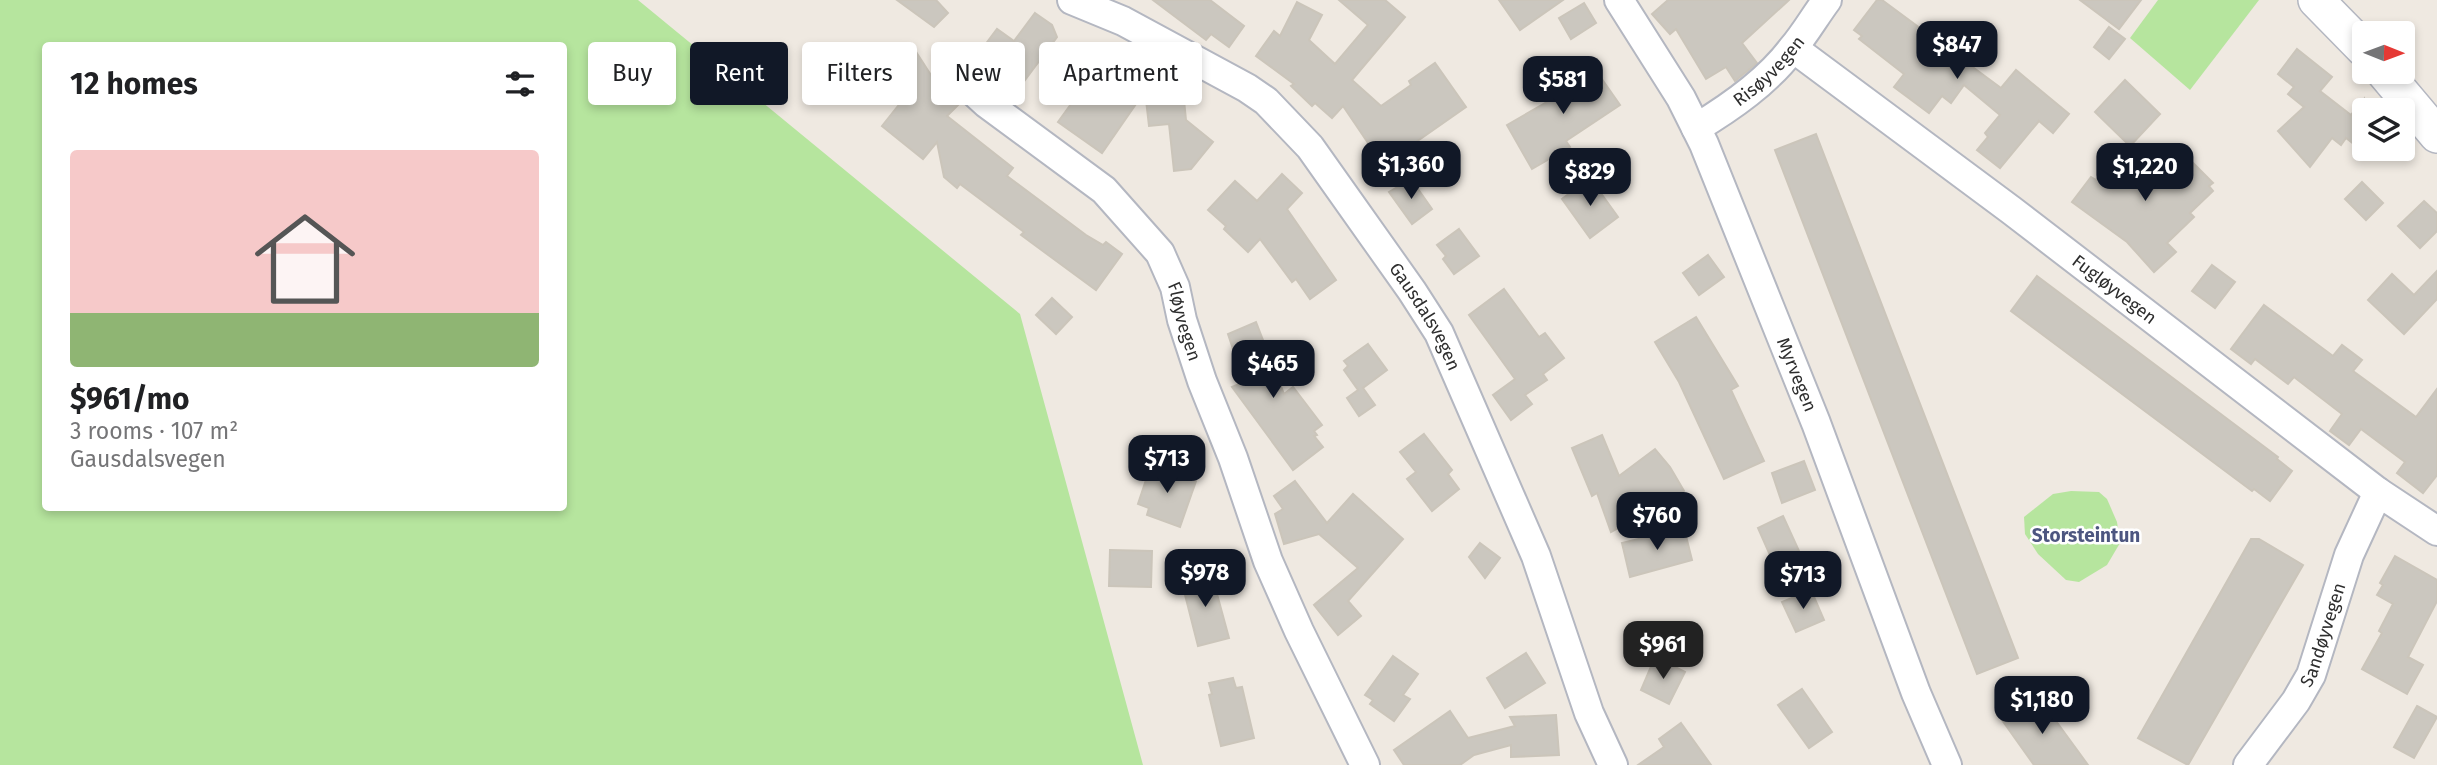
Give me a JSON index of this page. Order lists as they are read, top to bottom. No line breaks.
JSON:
{"streets":{"street":["Risøyvegen","Fugløyvegen","Gausdalsvegen","Fløyvegen","Myrvegen","Sandøyvegen"]},"crossings":[["Risøyvegen","Fugløyvegen"],["Risøyvegen","Myrvegen"],["Fugløyvegen","Sandøyvegen"]],"districts":["Storsteintun"],"north":"right","page":{"price":["$847","$581","$1,360","$1,220","$829","$465","$713","$760","$978","$713","$961","$1,180"],"chip":["Buy","Rent","Filters","New","Apartment"],"heading":"12 homes","list":[{"name":"$961/mo","note":"3 rooms · 107 m² · Gausdalsvegen"}]}}
